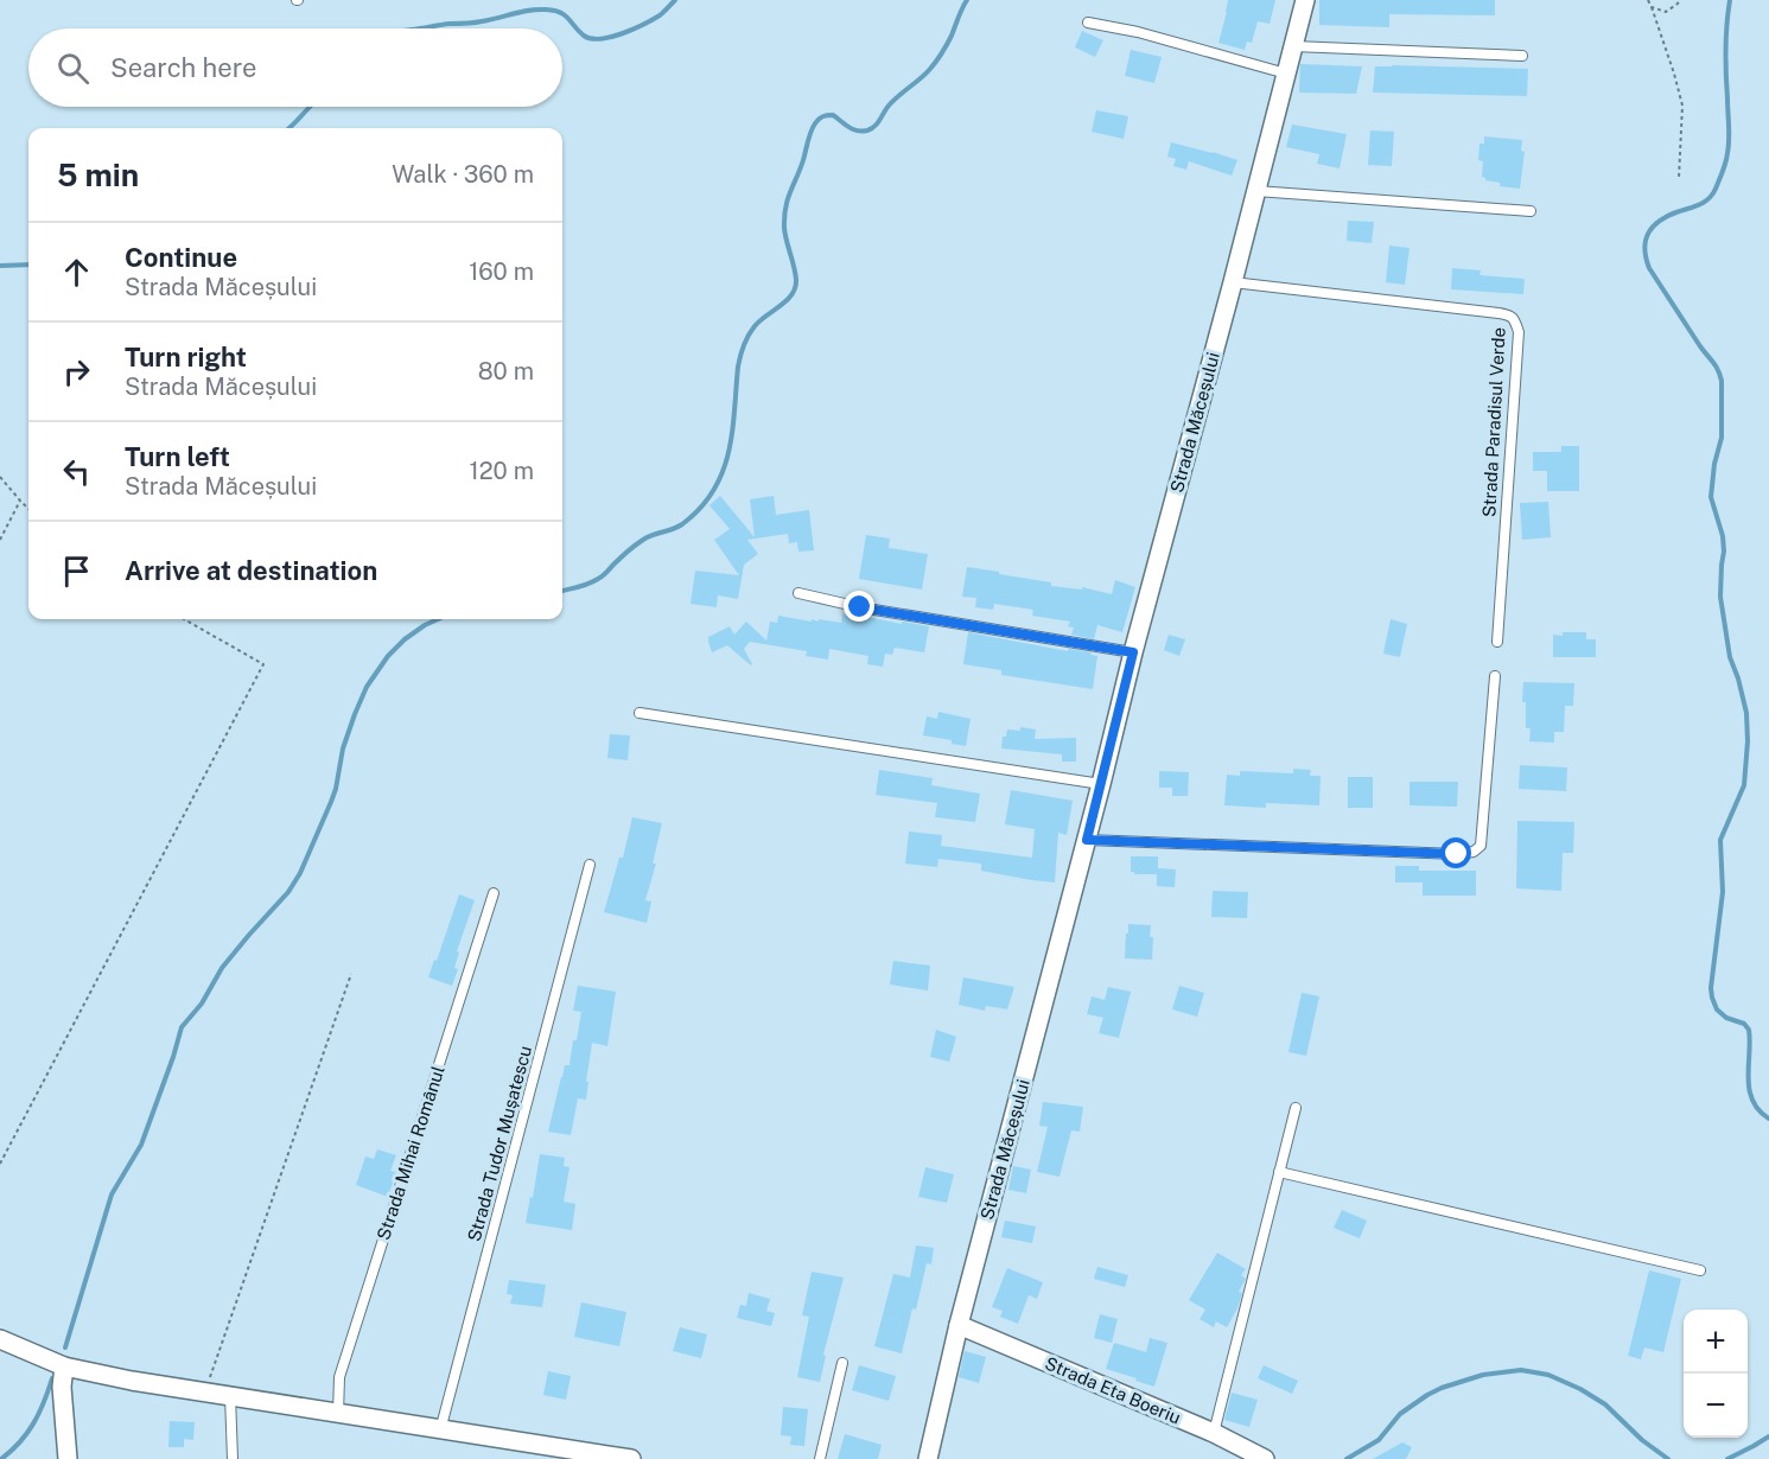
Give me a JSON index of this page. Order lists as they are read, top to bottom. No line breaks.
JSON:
{"streets":{"street":["Strada Măceșului","Strada Eta Boeriu"],"lane":["Strada Paradisul Verde","Strada Tudor Mușatescu","Strada Mihai Românul"]},"crossings":[["Strada Măceșului","Strada Paradisul Verde"],["Strada Măceșului","Strada Eta Boeriu"]],"page":{"search":"Search here","heading":["5 min","Walk · 360 m"],"list":[["Continue","Strada Măceșului","160 m"],["Turn right","Strada Măceșului","80 m"],["Turn left","Strada Măceșului","120 m"],"Arrive at destination"],"map_buttons":["+","−"]}}
